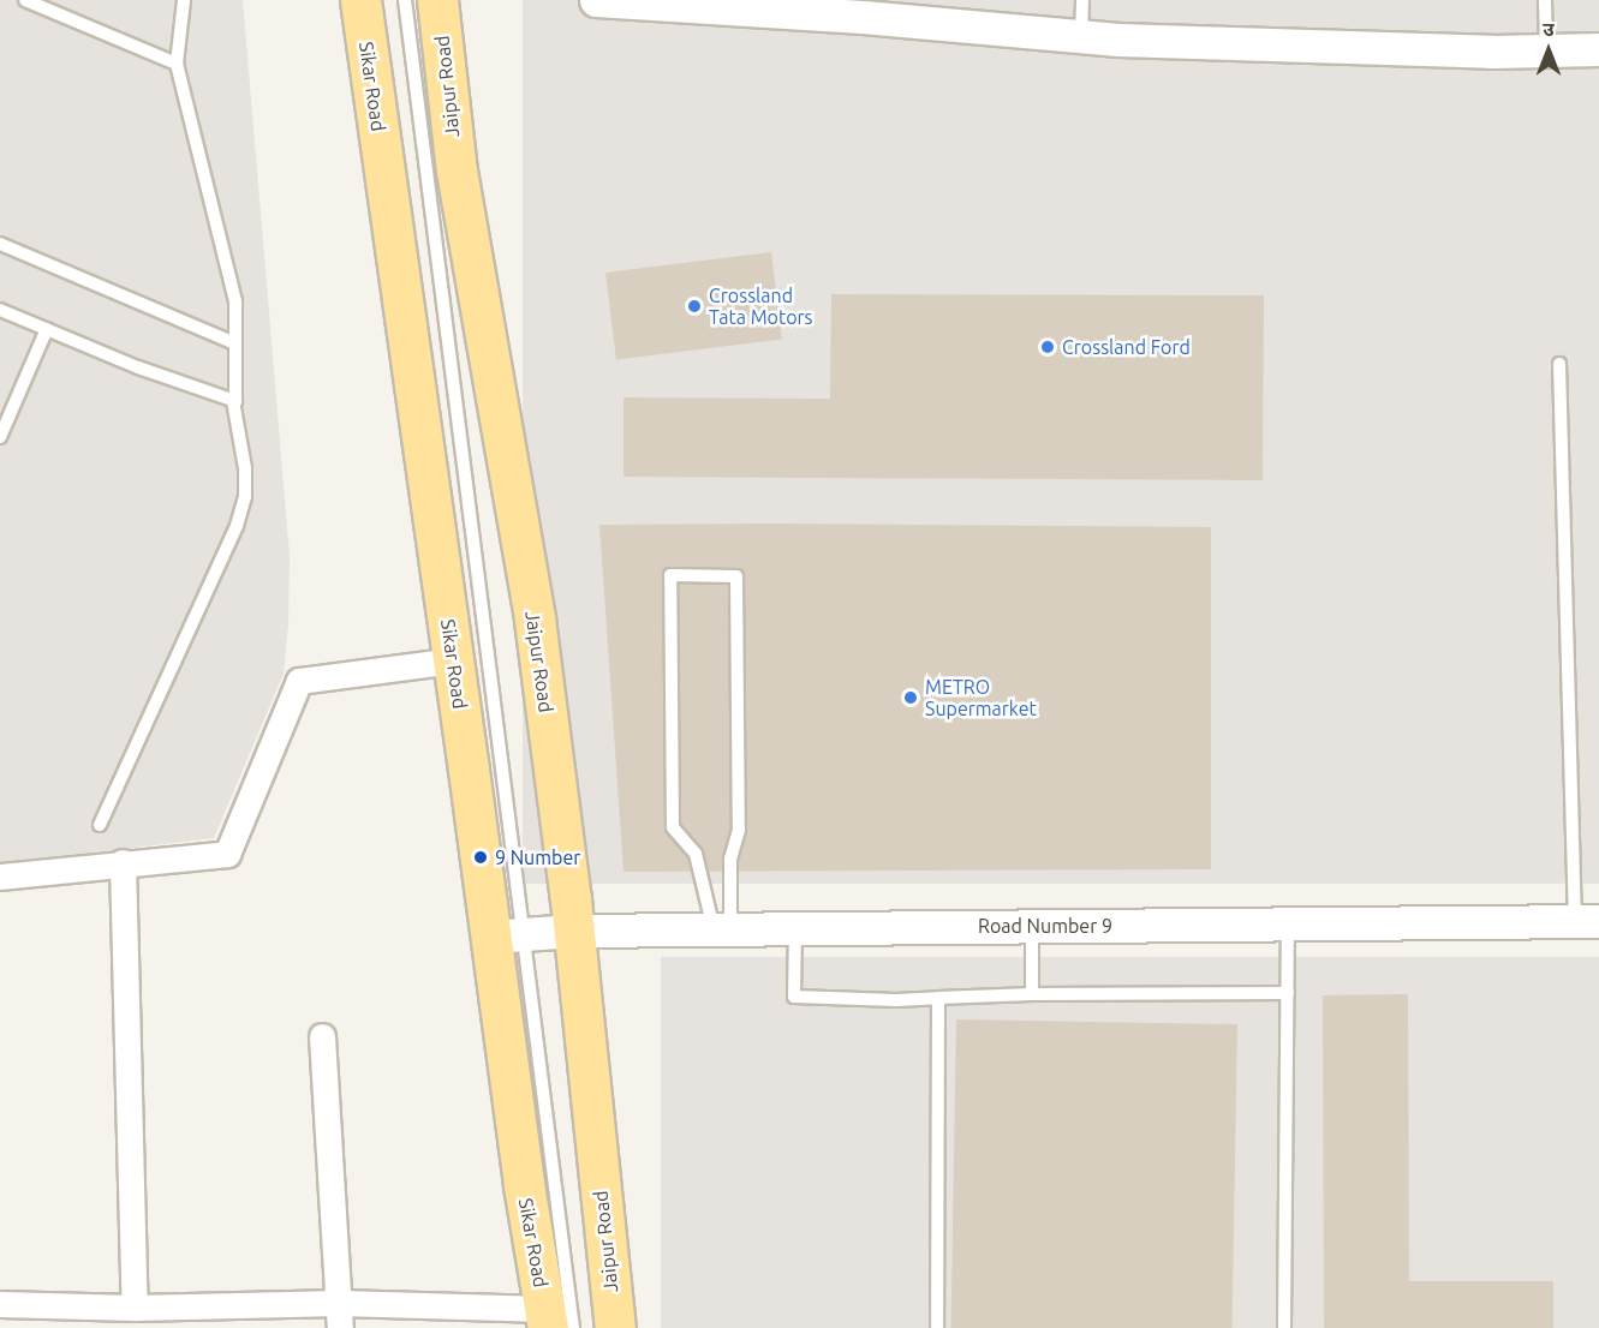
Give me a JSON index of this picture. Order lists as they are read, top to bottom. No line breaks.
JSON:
{"streets":{"main road":["Sikar Road","Jaipur Road"],"street":["Road Number 9"]},"crossings":[["Sikar Road","Road Number 9"],["Jaipur Road","Road Number 9"]],"places":["Crossland Tata Motors","Crossland Ford","METRO Supermarket","9 Number"],"north":"top"}
